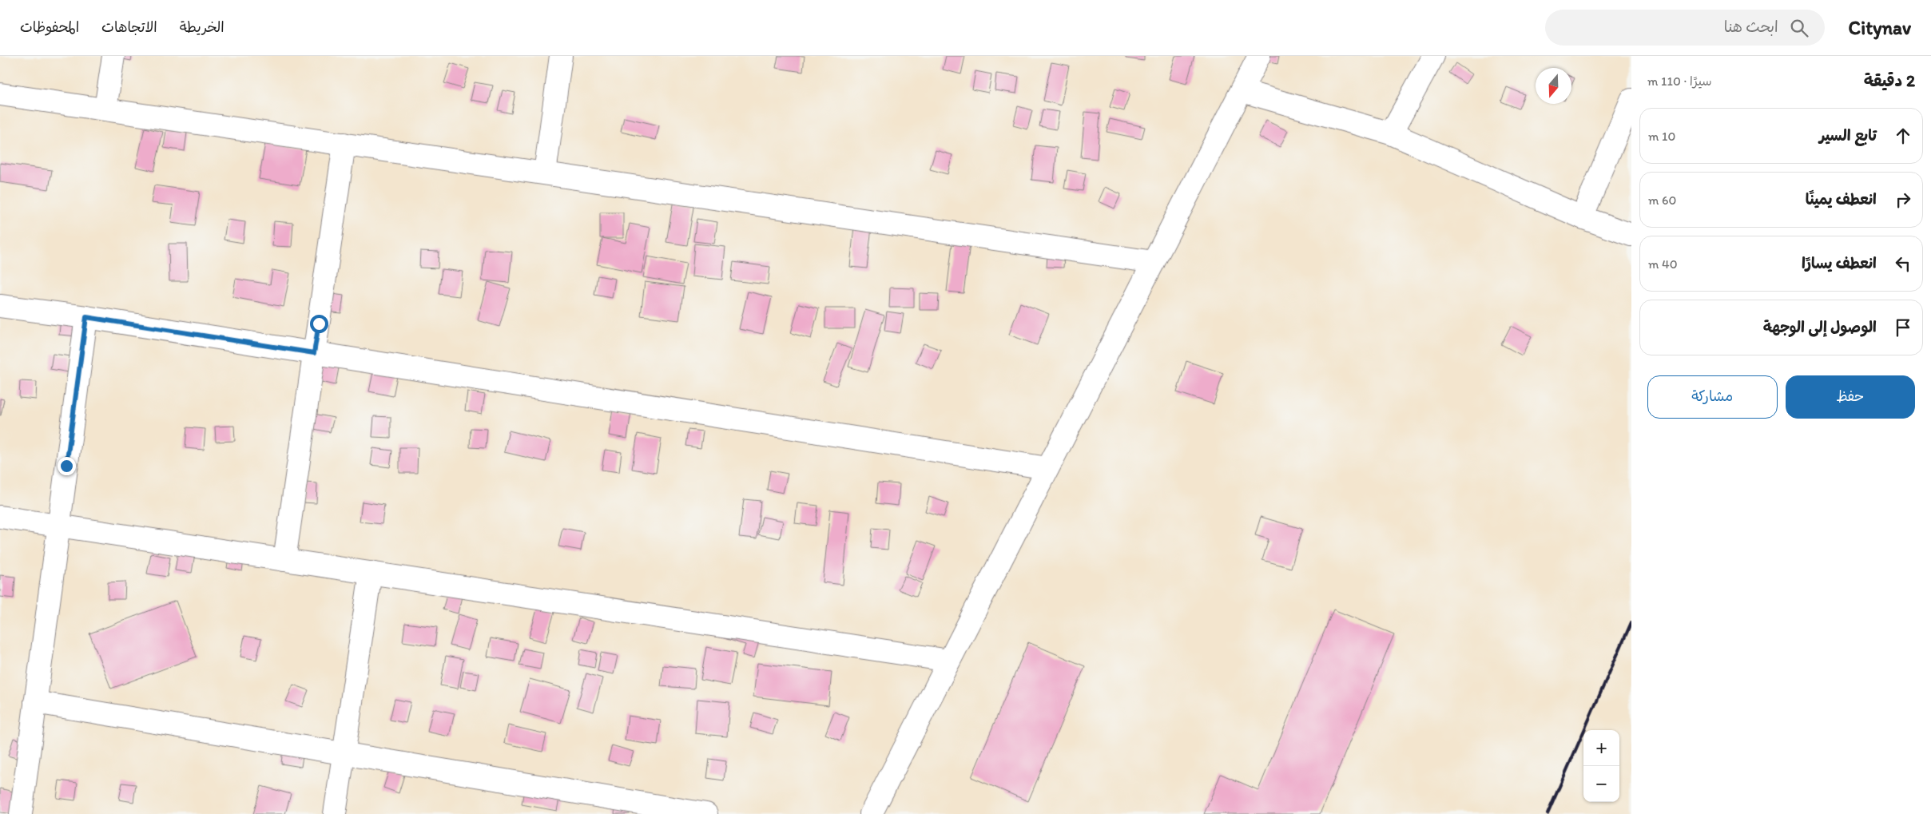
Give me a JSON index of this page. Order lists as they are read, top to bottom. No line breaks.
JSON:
{"north":"bottom","page":{"header":"Citynav","search":"ابحث هنا","nav":["الخريطة","الاتجاهات","المحفوظات"],"heading":["2 دقيقة","سيرًا · 110 m"],"list":[["تابع السير","10 m"],["انعطف يمينًا","60 m"],["انعطف يسارًا","40 m"],"الوصول إلى الوجهة"],"buttons":["حفظ","مشاركة"],"map_buttons":["+","−"]}}
